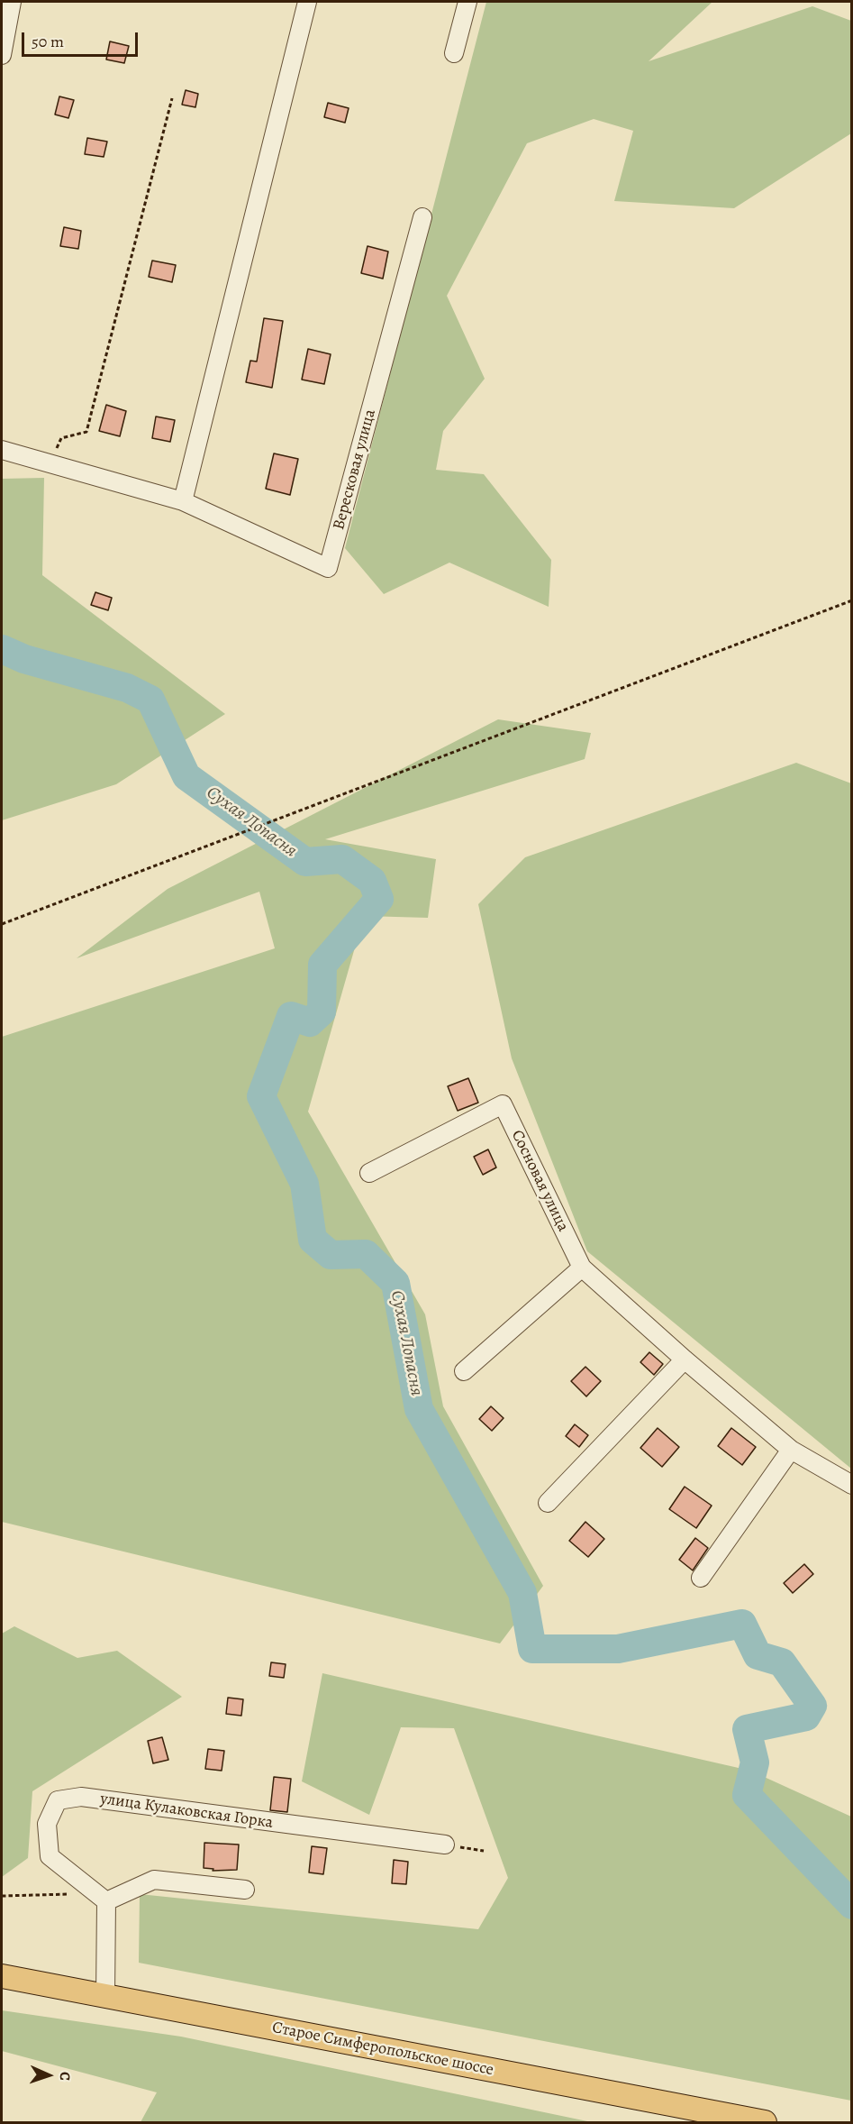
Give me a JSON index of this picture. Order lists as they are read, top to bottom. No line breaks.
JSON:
{"streets":{"main road":["Старое Симферопольское шоссе"],"street":["Вересковая улица","Сосновая улица","улица Кулаковская Горка"]},"water":["Сухая Лопасня"],"scale_bar":"50 m","north":"right"}
